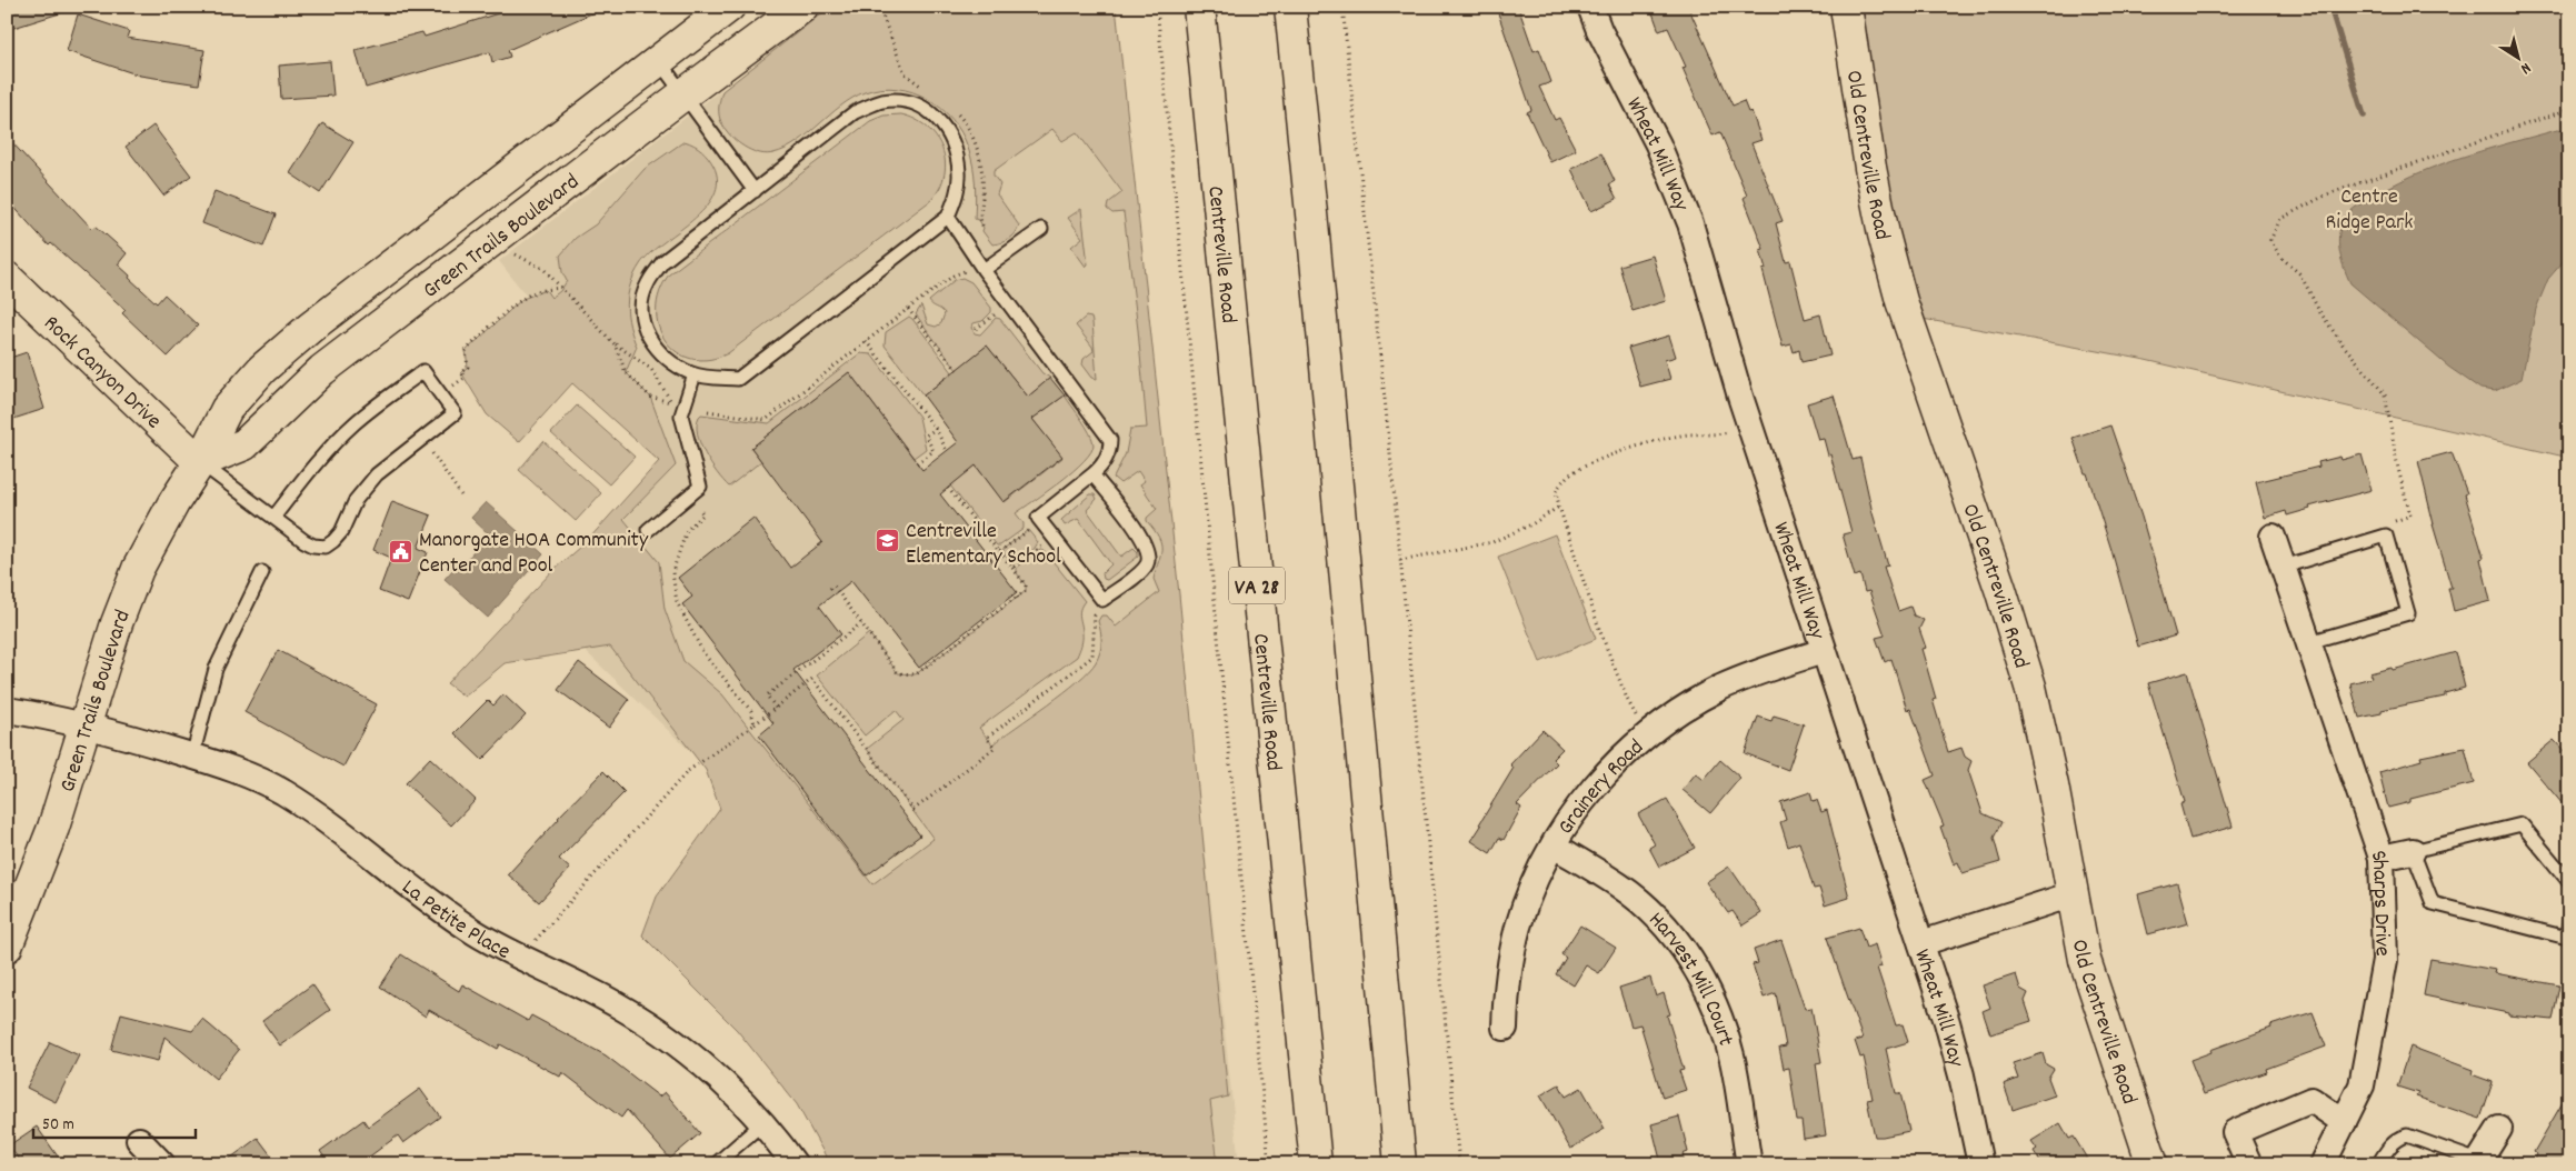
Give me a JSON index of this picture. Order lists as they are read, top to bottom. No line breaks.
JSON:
{"streets":{"main road":["Old Centreville Road","Green Trails Boulevard","Centreville Road","Rock Canyon Drive","VA 28"],"street":["Wheat Mill Way","Grainery Road","Sharps Drive","La Petite Place","Harvest Mill Court"]},"crossings":[["Wheat Mill Way","Grainery Road"],["Green Trails Boulevard","Rock Canyon Drive"],["Green Trails Boulevard","La Petite Place"],["Grainery Road","Harvest Mill Court"]],"parks":["Centre Ridge Park"],"places":{"school or university":["Centreville Elementary School"],"public building":["Manorgate HOA Community Center and Pool"]},"scale_bar":"50 m","north":"bottom right"}
